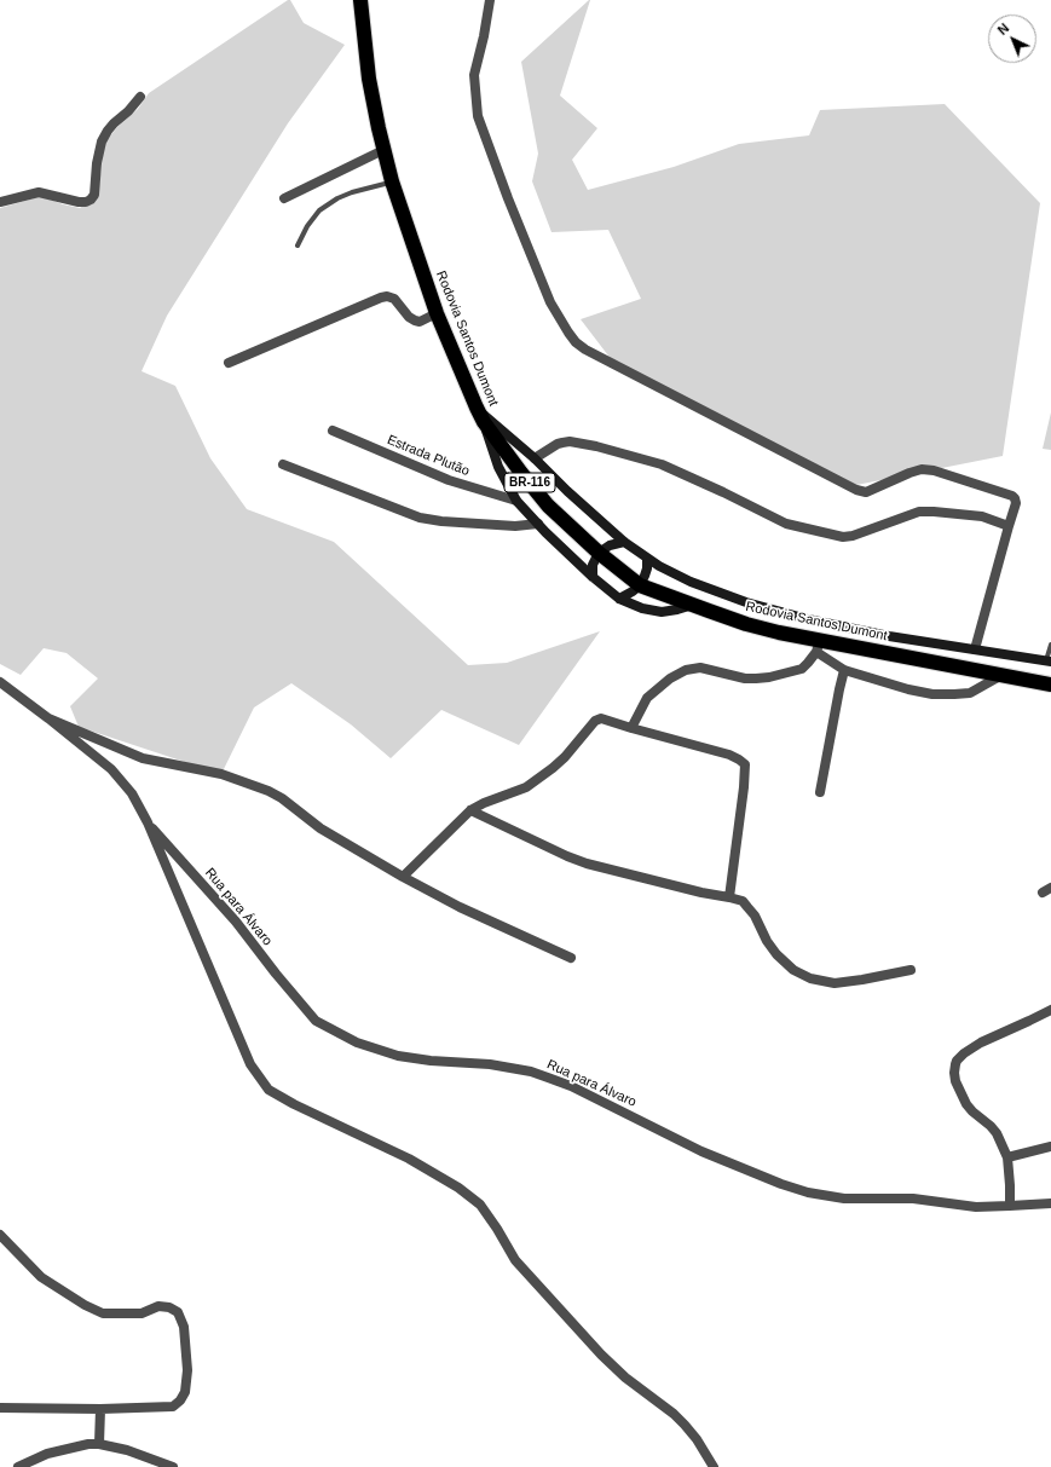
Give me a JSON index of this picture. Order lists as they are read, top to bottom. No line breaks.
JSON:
{"streets":{"highway":["Rodovia Santos Dumont","BR-116"],"street":["Estrada Plutão","Rua para Álvaro"]},"north":"top left"}
